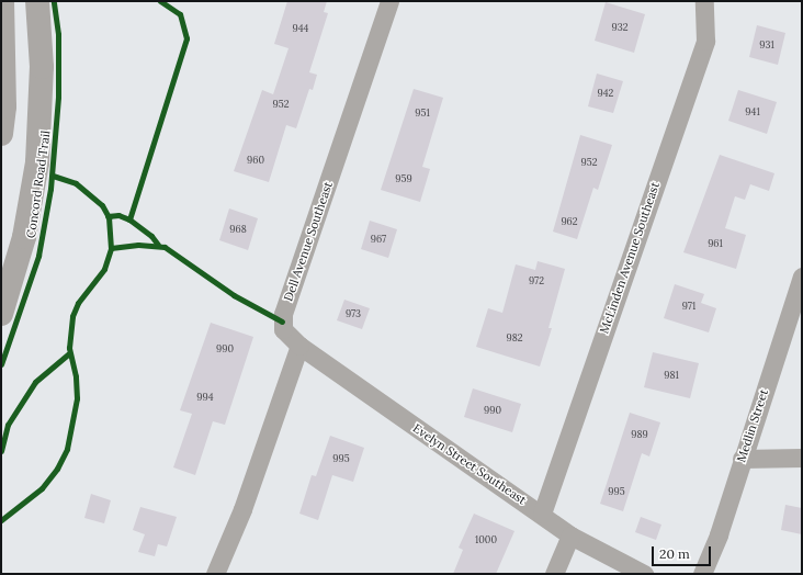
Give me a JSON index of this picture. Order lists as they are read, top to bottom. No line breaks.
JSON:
{"streets":{"street":["Dell Avenue Southeast","McLinden Avenue Southeast","Medlin Street","Evelyn Street Southeast"],"cycle path":["Concord Road Trail"]},"crossings":[["Dell Avenue Southeast","Evelyn Street Southeast"],["McLinden Avenue Southeast","Evelyn Street Southeast"]],"house_numbers":["932","944","931","942","952","941","951","960","952","959","962","968","967","961","972","971","973","982","990","981","994","990","989","995","995","1000"],"scale_bar":"20 m"}
